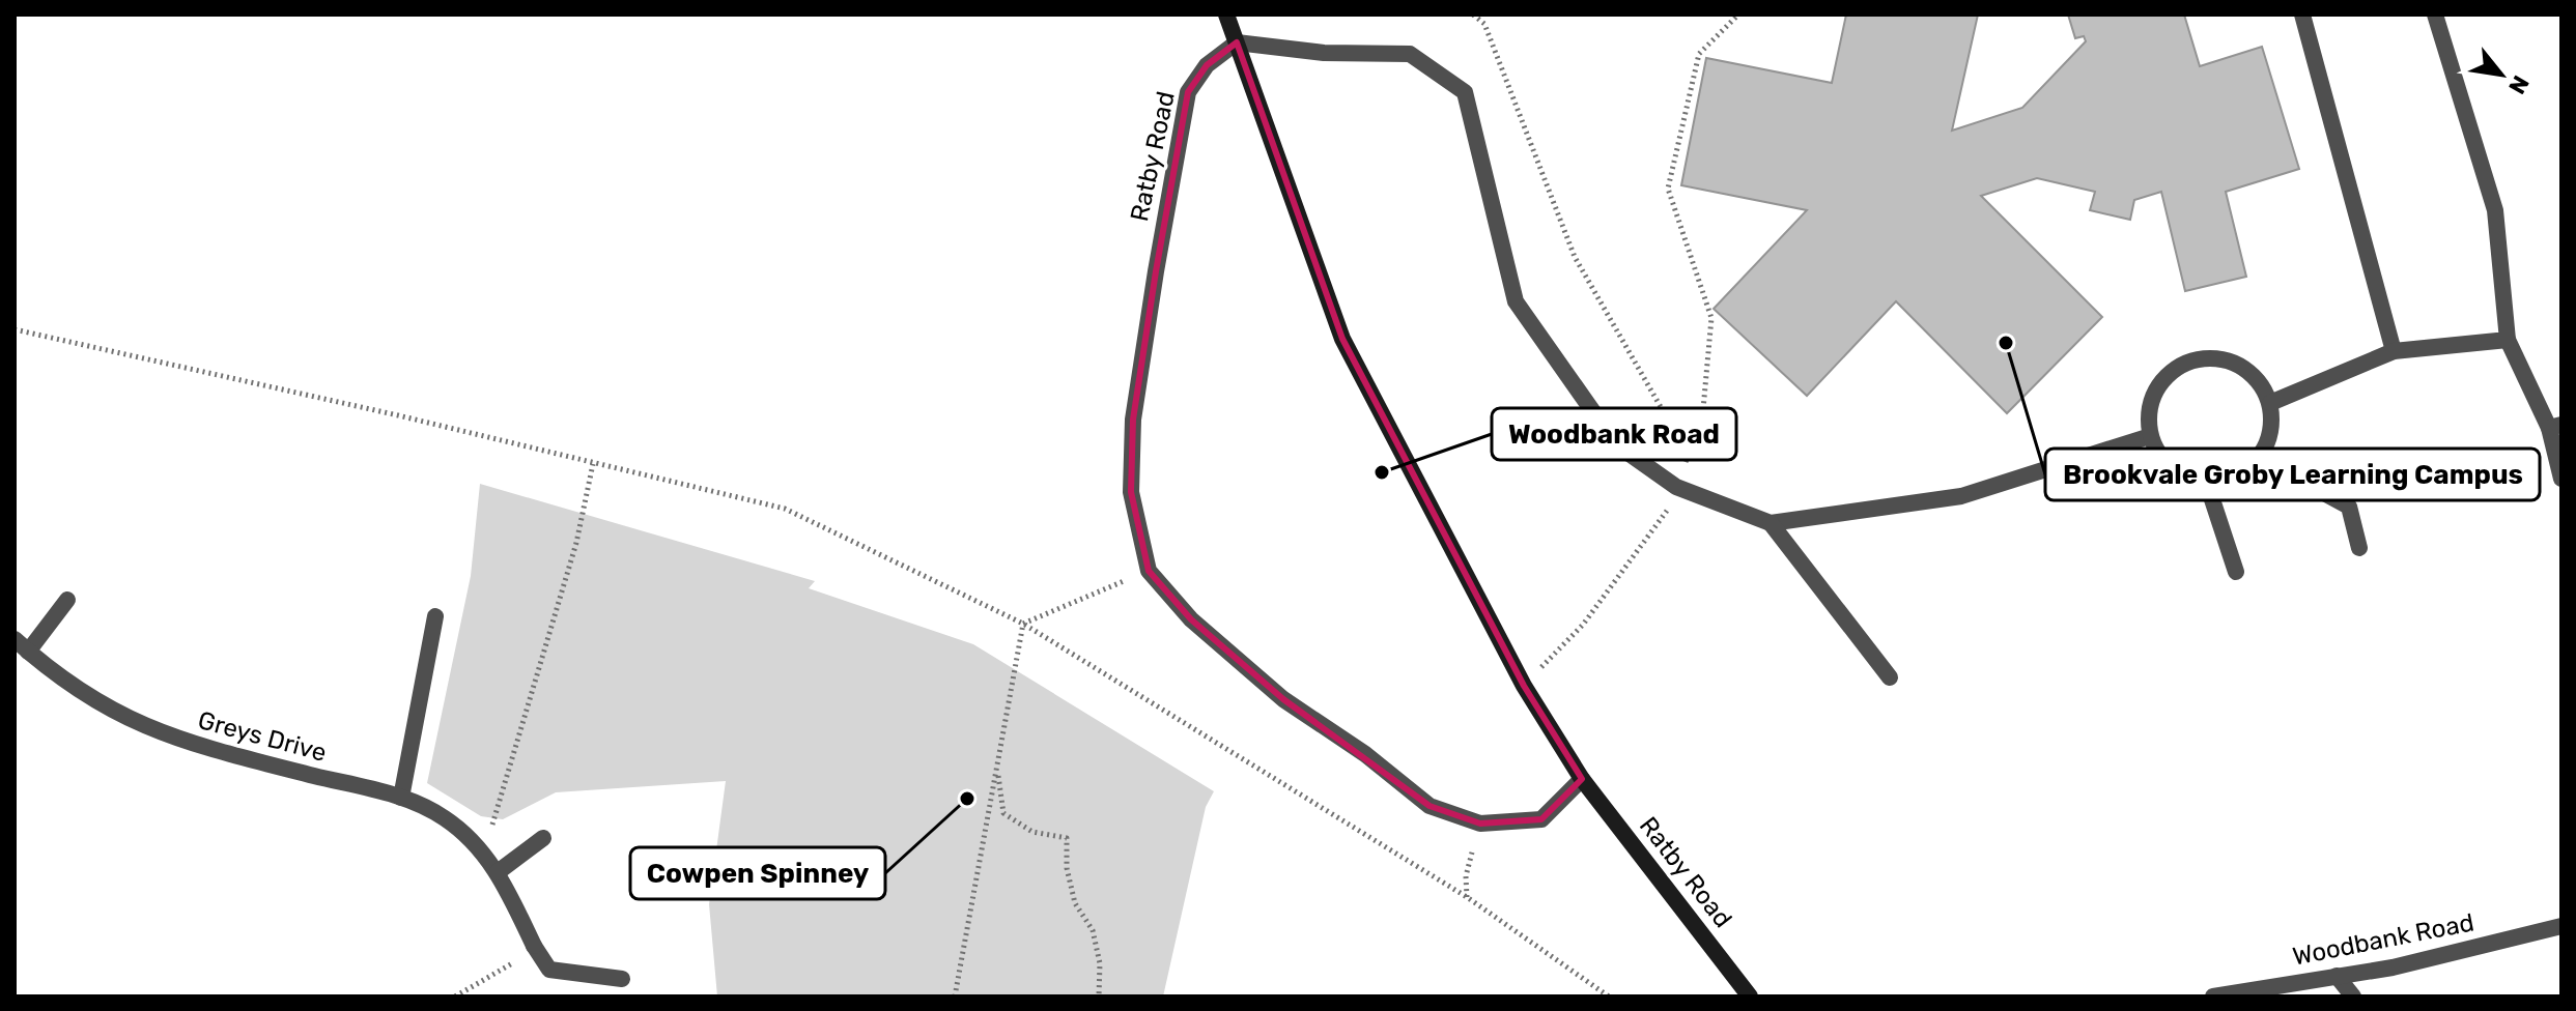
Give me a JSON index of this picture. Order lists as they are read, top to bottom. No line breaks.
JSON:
{"streets":{"street":["Ratby Road","Greys Drive","Woodbank Road"]},"places":["Brookvale Groby Learning Campus","Woodbank Road","Cowpen Spinney"],"north":"bottom right"}
